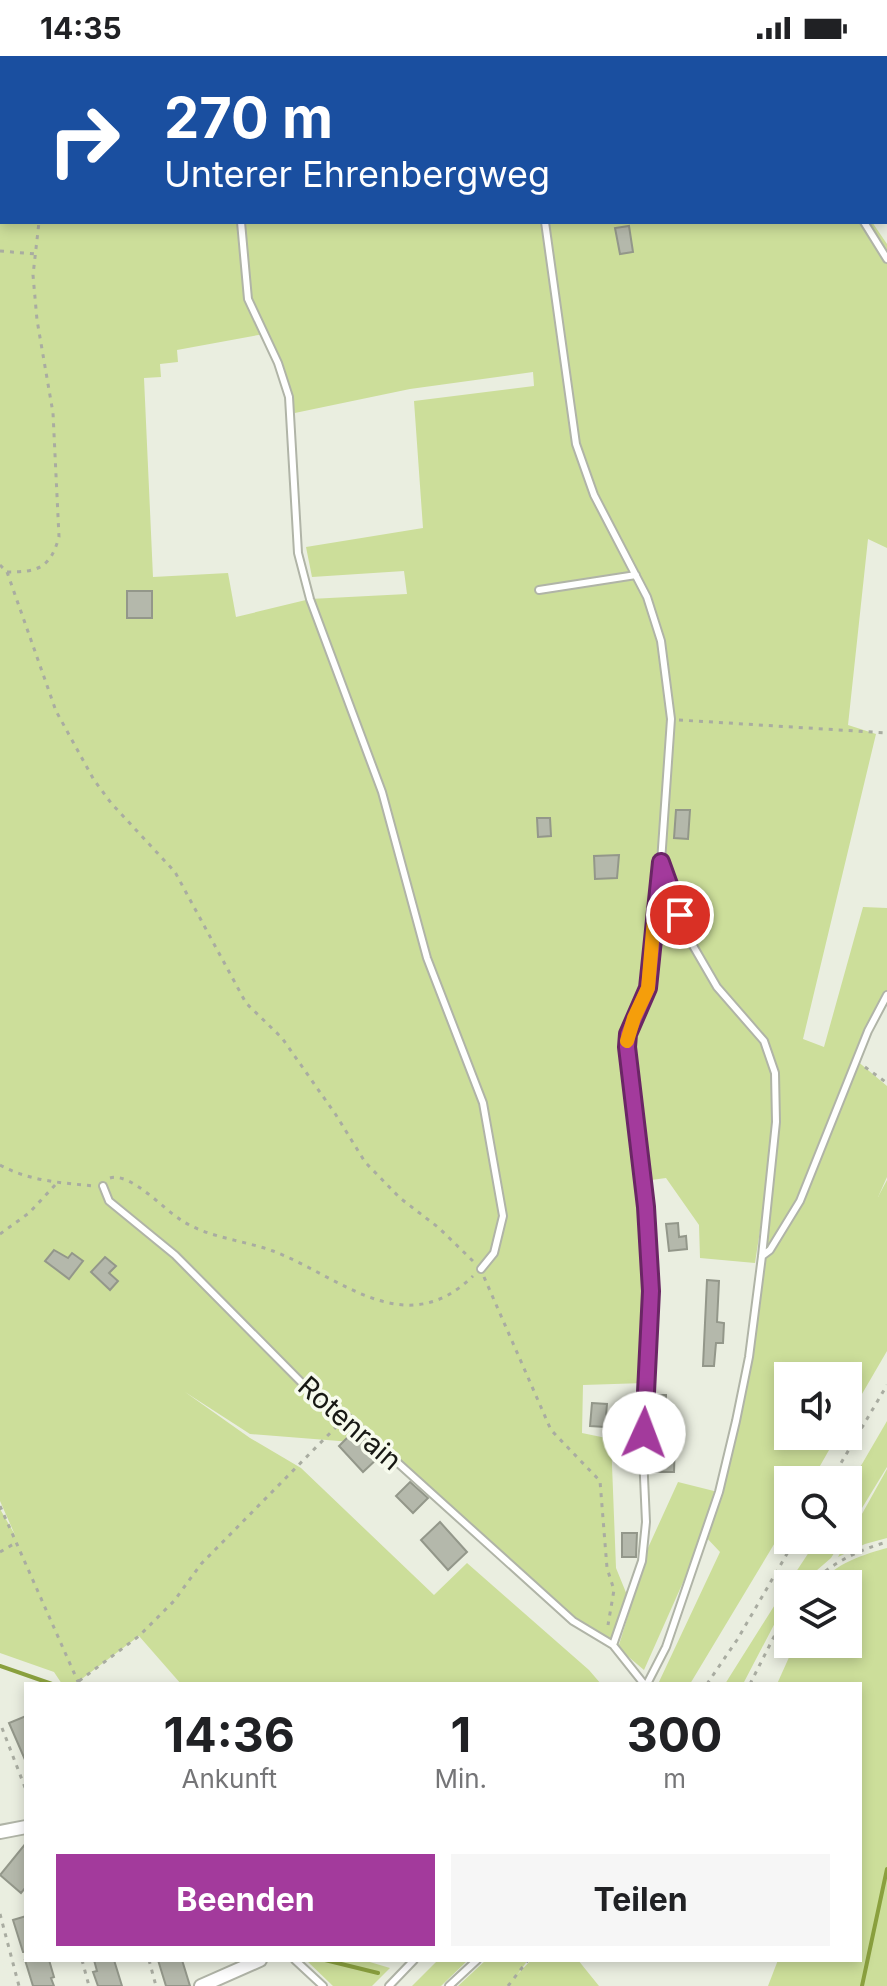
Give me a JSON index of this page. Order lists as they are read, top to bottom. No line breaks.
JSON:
{"streets":{"lane":["Rotenrain"]},"page":{"status":"14:35","turn":["270 m","Unterer Ehrenbergweg"],"eta":["14:36","Ankunft","1","Min.","300","m"],"buttons":["Beenden","Teilen"]}}
